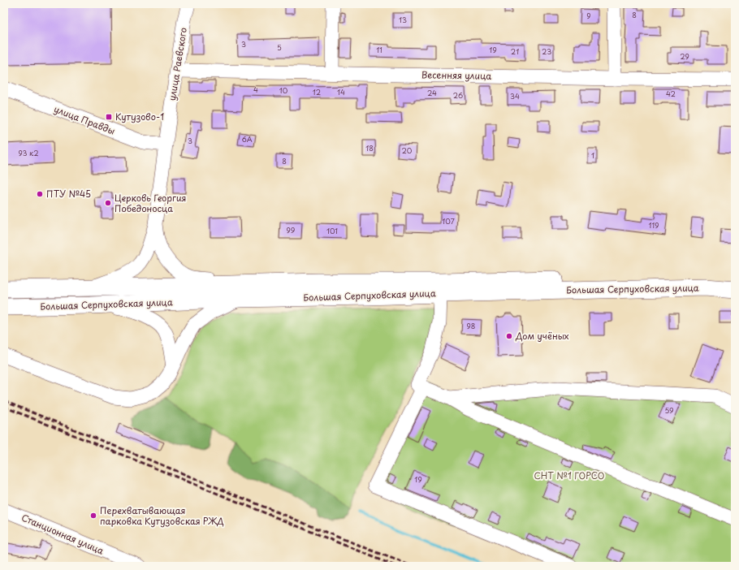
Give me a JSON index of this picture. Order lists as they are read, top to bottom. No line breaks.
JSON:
{"streets":{"main road":["Большая Серпуховская улица"],"street":["улица Раевского","Весенняя улица","улица Правды","Станционная улица"]},"crossings":[["улица Раевского","Весенняя улица"],["улица Раевского","улица Правды"],["улица Раевского","Большая Серпуховская улица"]],"parks":["СНТ №1 ГОРСО"],"places":{"transit":["Кутузово-1"],"other":["ПТУ №45","Церковь Георгия Победоносца","Дом учёных","Перехватывающая парковка Кутузовская РЖД"]},"house_numbers":["8","9","13","3","5","11","19","21","23","29","4","10","12","14","24","42","26","34","6А","3","18","20","93 к2","1","8","107","119","99","101","98","59","19"]}
